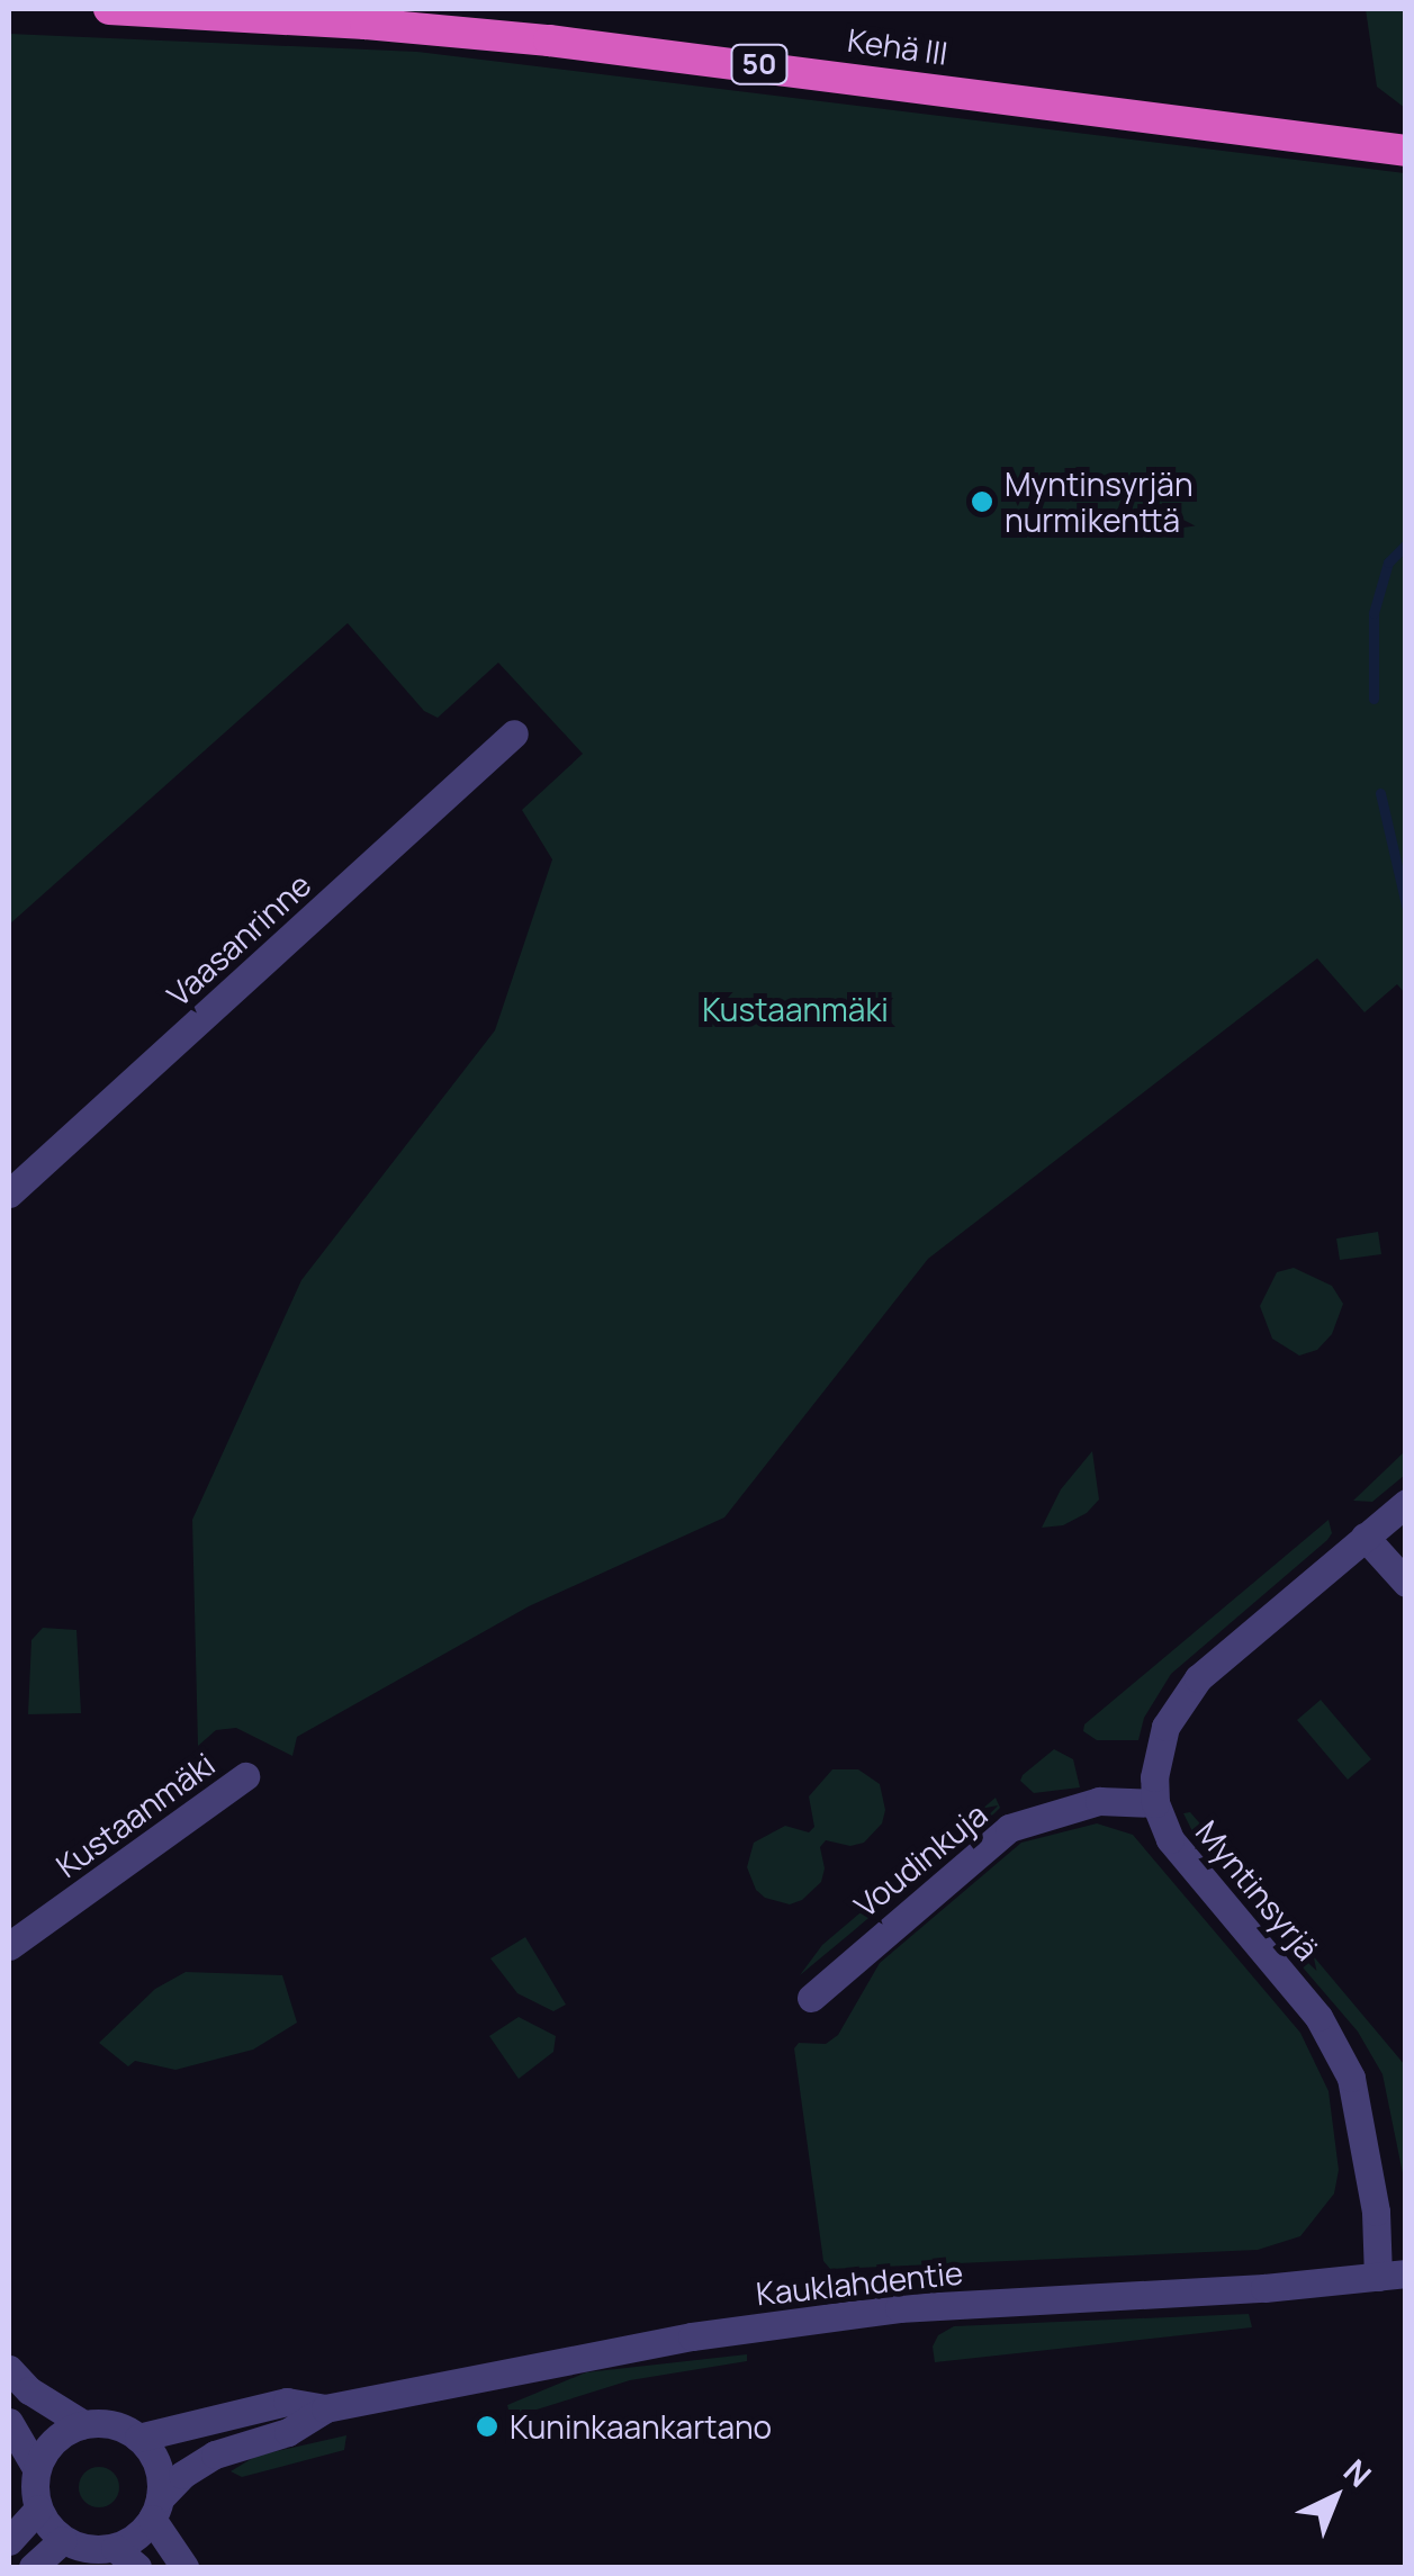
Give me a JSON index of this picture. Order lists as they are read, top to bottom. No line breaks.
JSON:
{"streets":{"highway":["Kehä III","50"],"street":["Vaasanrinne","Kustaanmäki","Voudinkuja","Myntinsyrjä","Kauklahdentie"]},"crossings":[["Voudinkuja","Myntinsyrjä"],["Myntinsyrjä","Kauklahdentie"]],"parks":["Kustaanmäki"],"places":["Myntinsyrjän nurmikenttä","Kuninkaankartano"],"north":"top right"}
